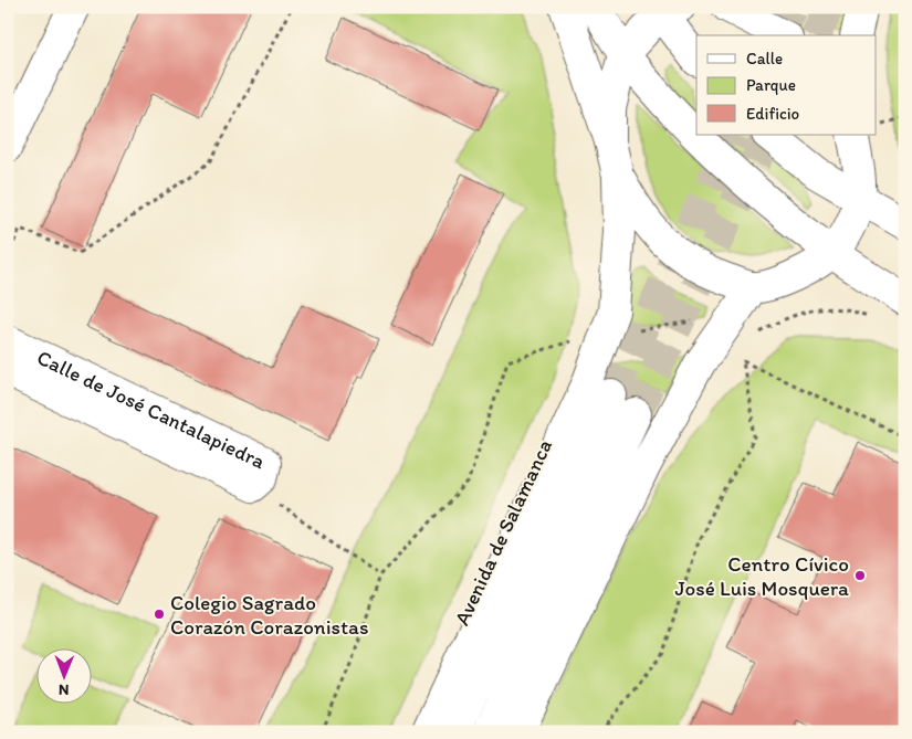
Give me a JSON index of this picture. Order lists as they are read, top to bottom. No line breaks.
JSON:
{"streets":{"main road":["Calle de José Cantalapiedra","Avenida de Salamanca"]},"places":["Centro Cívico José Luis Mosquera","Colegio Sagrado Corazón Corazonistas"],"legend":["Calle","Parque","Edificio"],"north":"bottom"}
